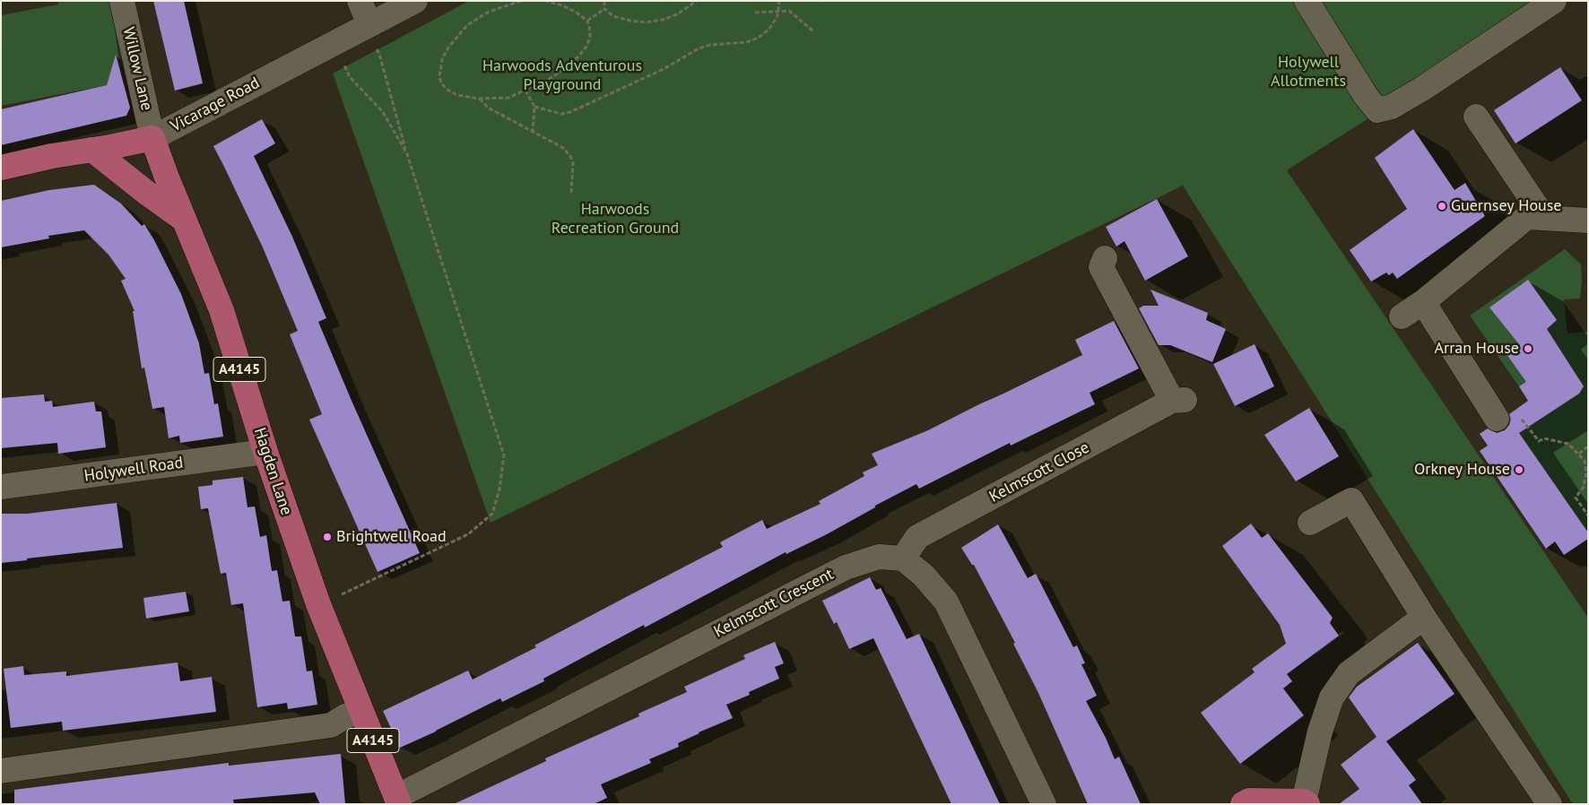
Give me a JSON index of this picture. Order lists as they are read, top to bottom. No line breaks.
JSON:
{"streets":{"main road":["Vicarage Road","A4145","Hagden Lane"],"street":["Willow Lane","Holywell Road","Kelmscott Close","Kelmscott Crescent"]},"crossings":[["Willow Lane","Vicarage Road"],["Willow Lane","Hagden Lane"],["Vicarage Road","Hagden Lane"],["Holywell Road","Hagden Lane"],["Hagden Lane","Kelmscott Crescent"],["Kelmscott Close","Kelmscott Crescent"]],"parks":["Holywell Allotments","Harwoods Adventurous Playground","Harwoods Recreation Ground"],"places":["Guernsey House","Arran House","Orkney House","Brightwell Road"]}
